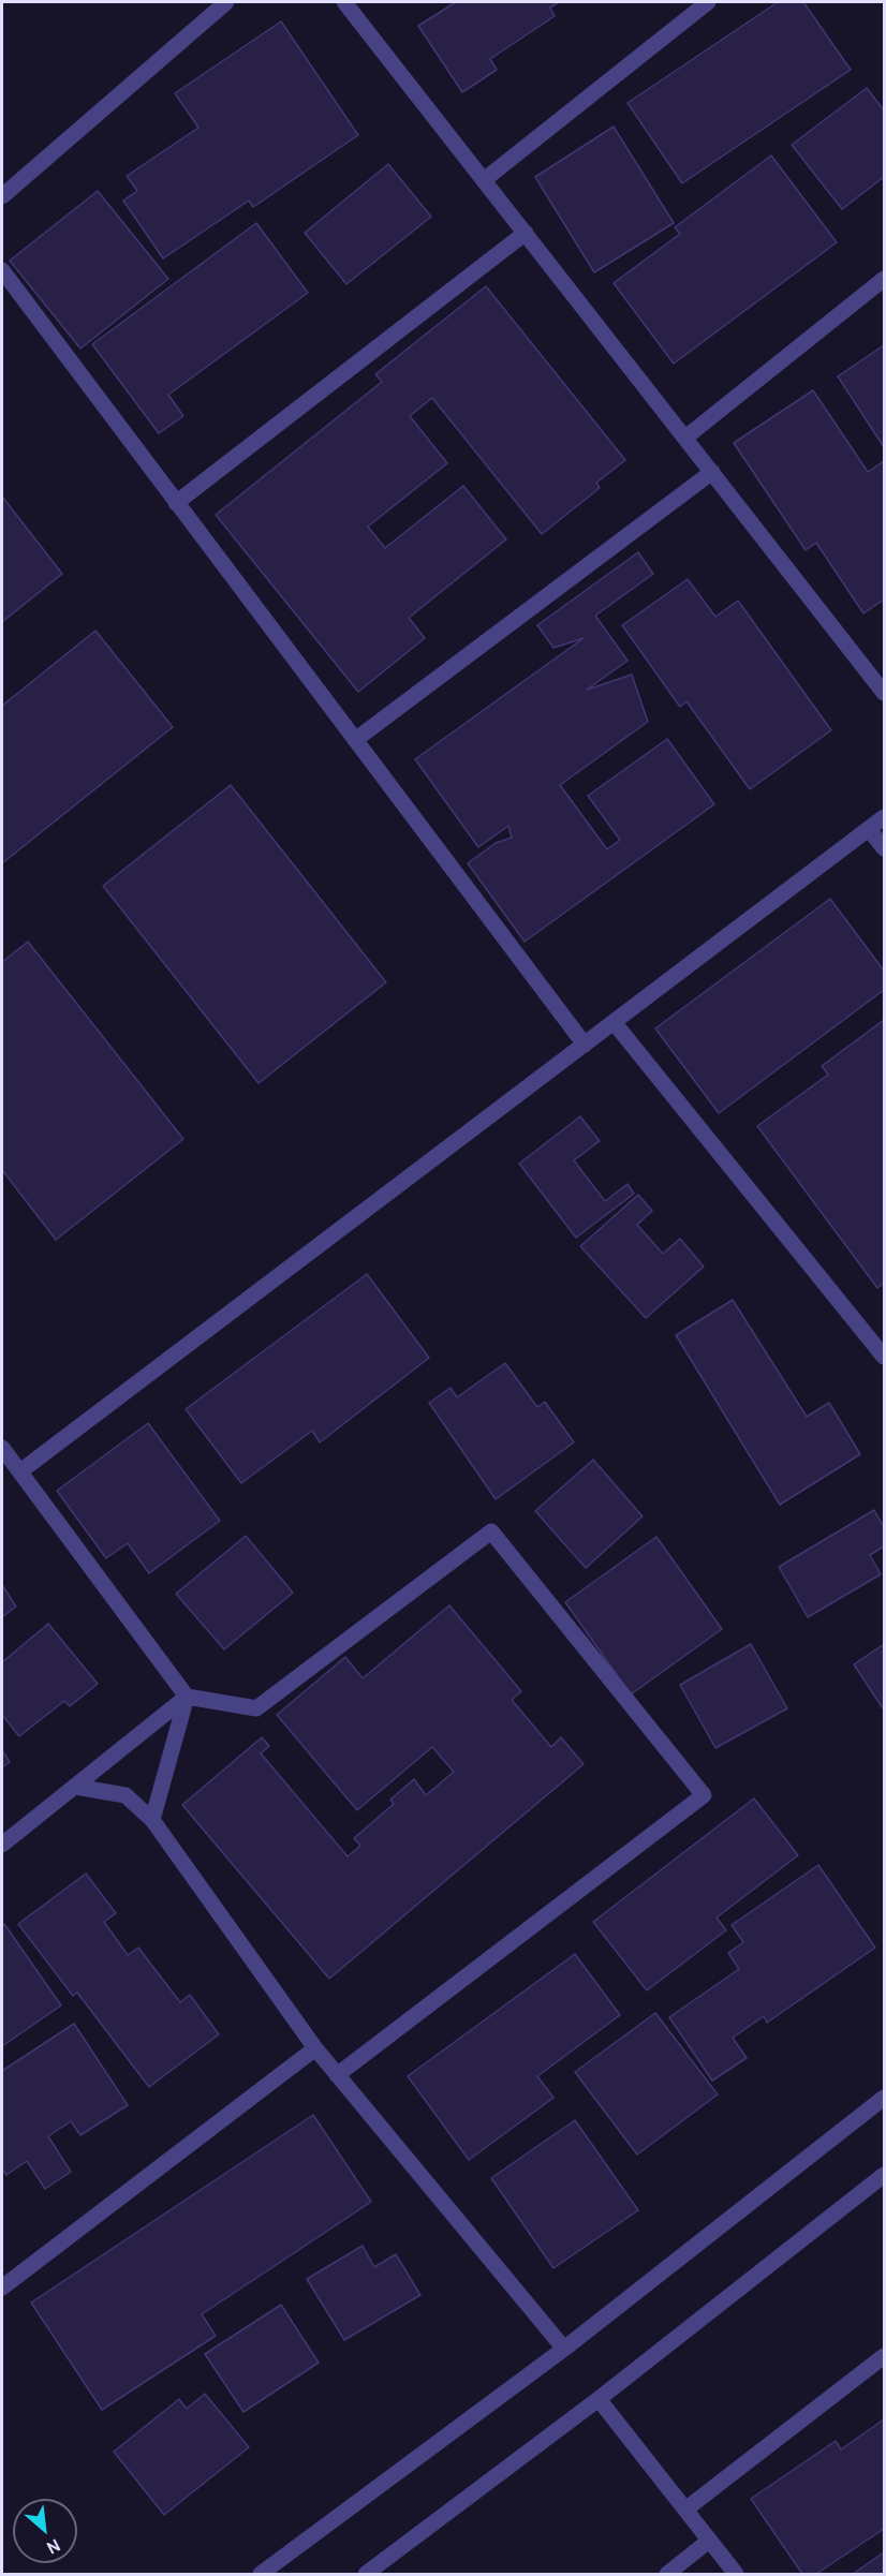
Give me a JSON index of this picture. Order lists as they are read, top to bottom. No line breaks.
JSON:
{"north":"bottom right"}
